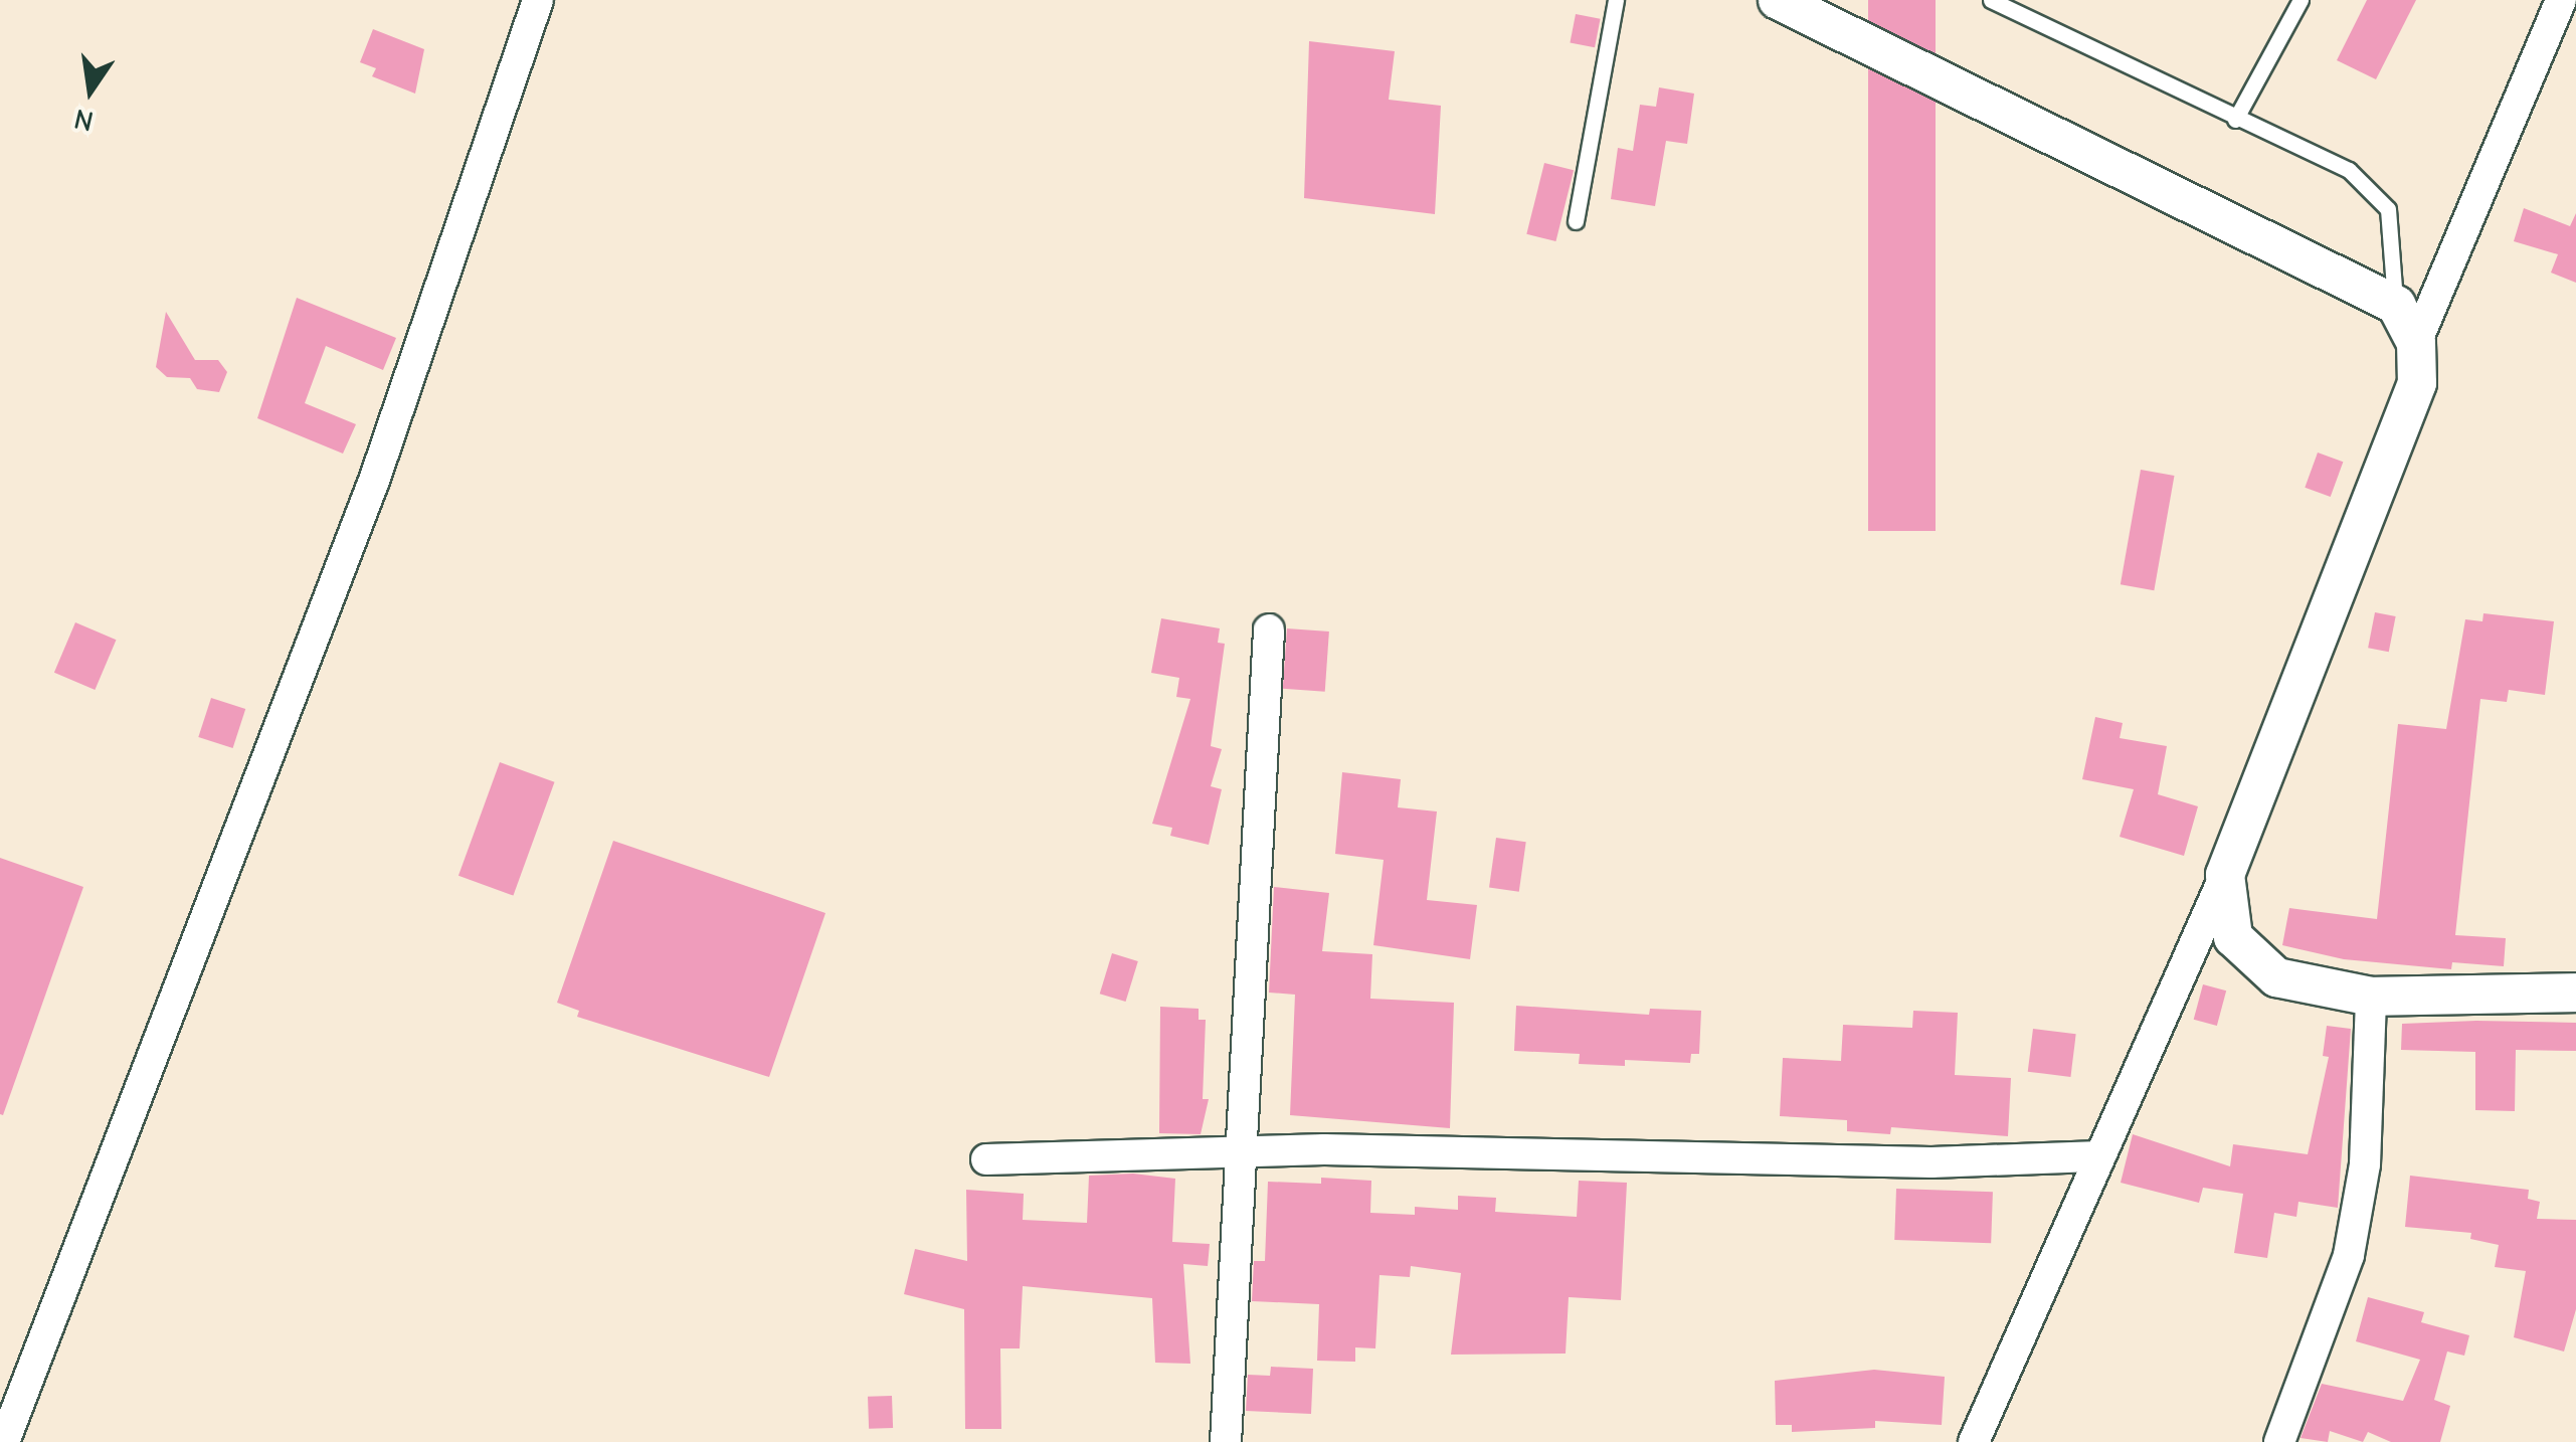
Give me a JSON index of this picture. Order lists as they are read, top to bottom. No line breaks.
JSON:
{"north":"bottom"}
